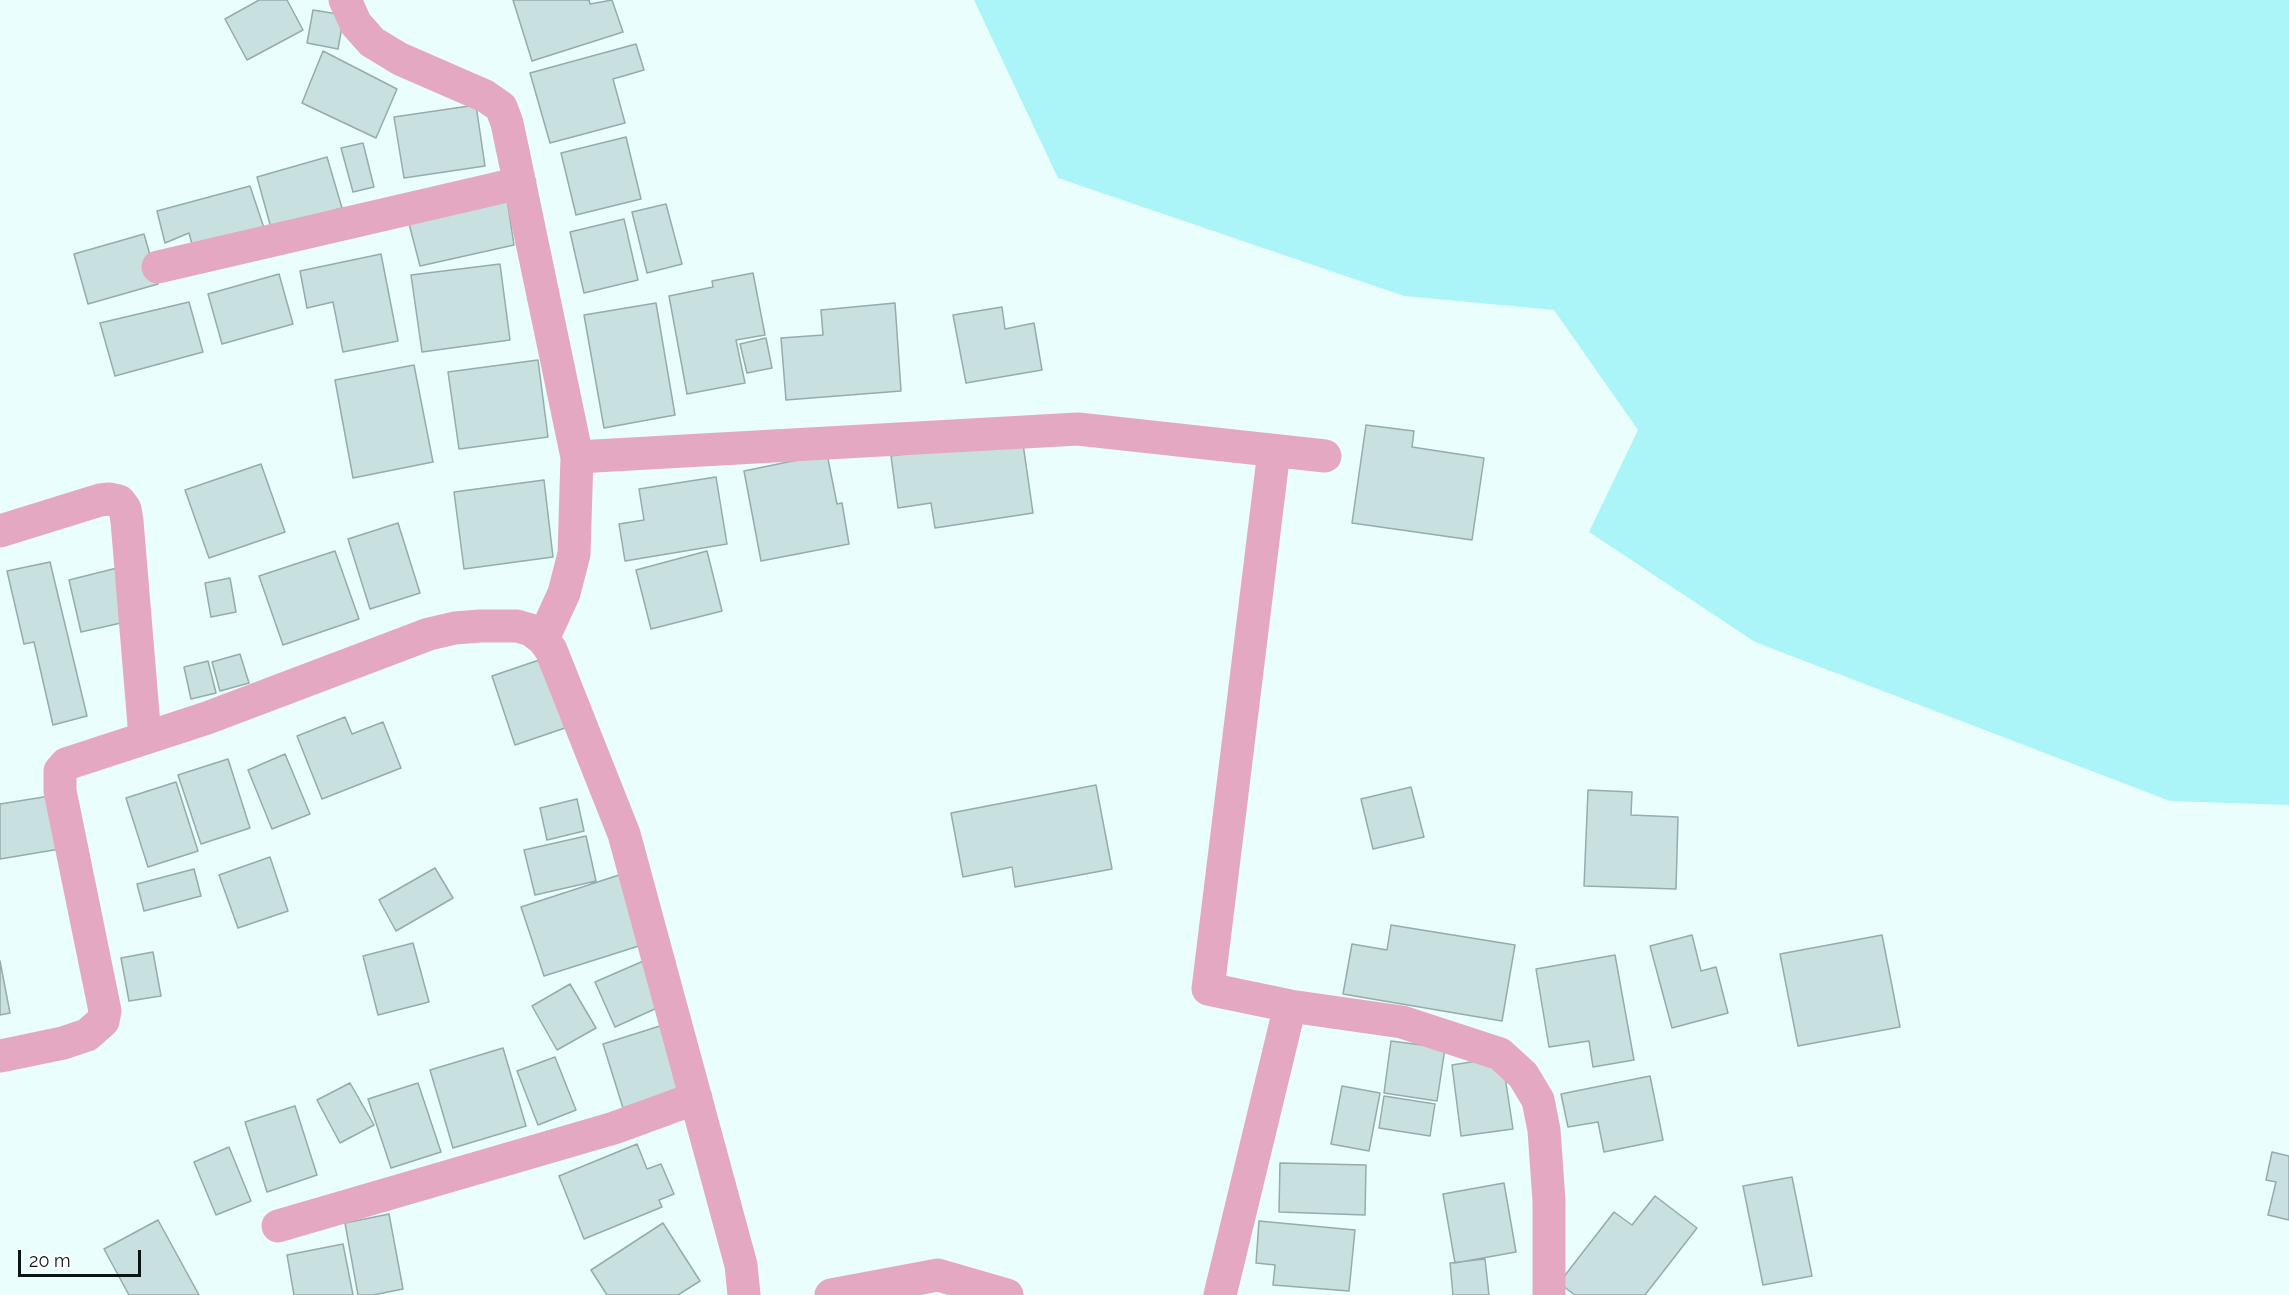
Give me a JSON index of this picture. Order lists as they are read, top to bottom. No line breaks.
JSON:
{"scale_bar":"20 m"}
